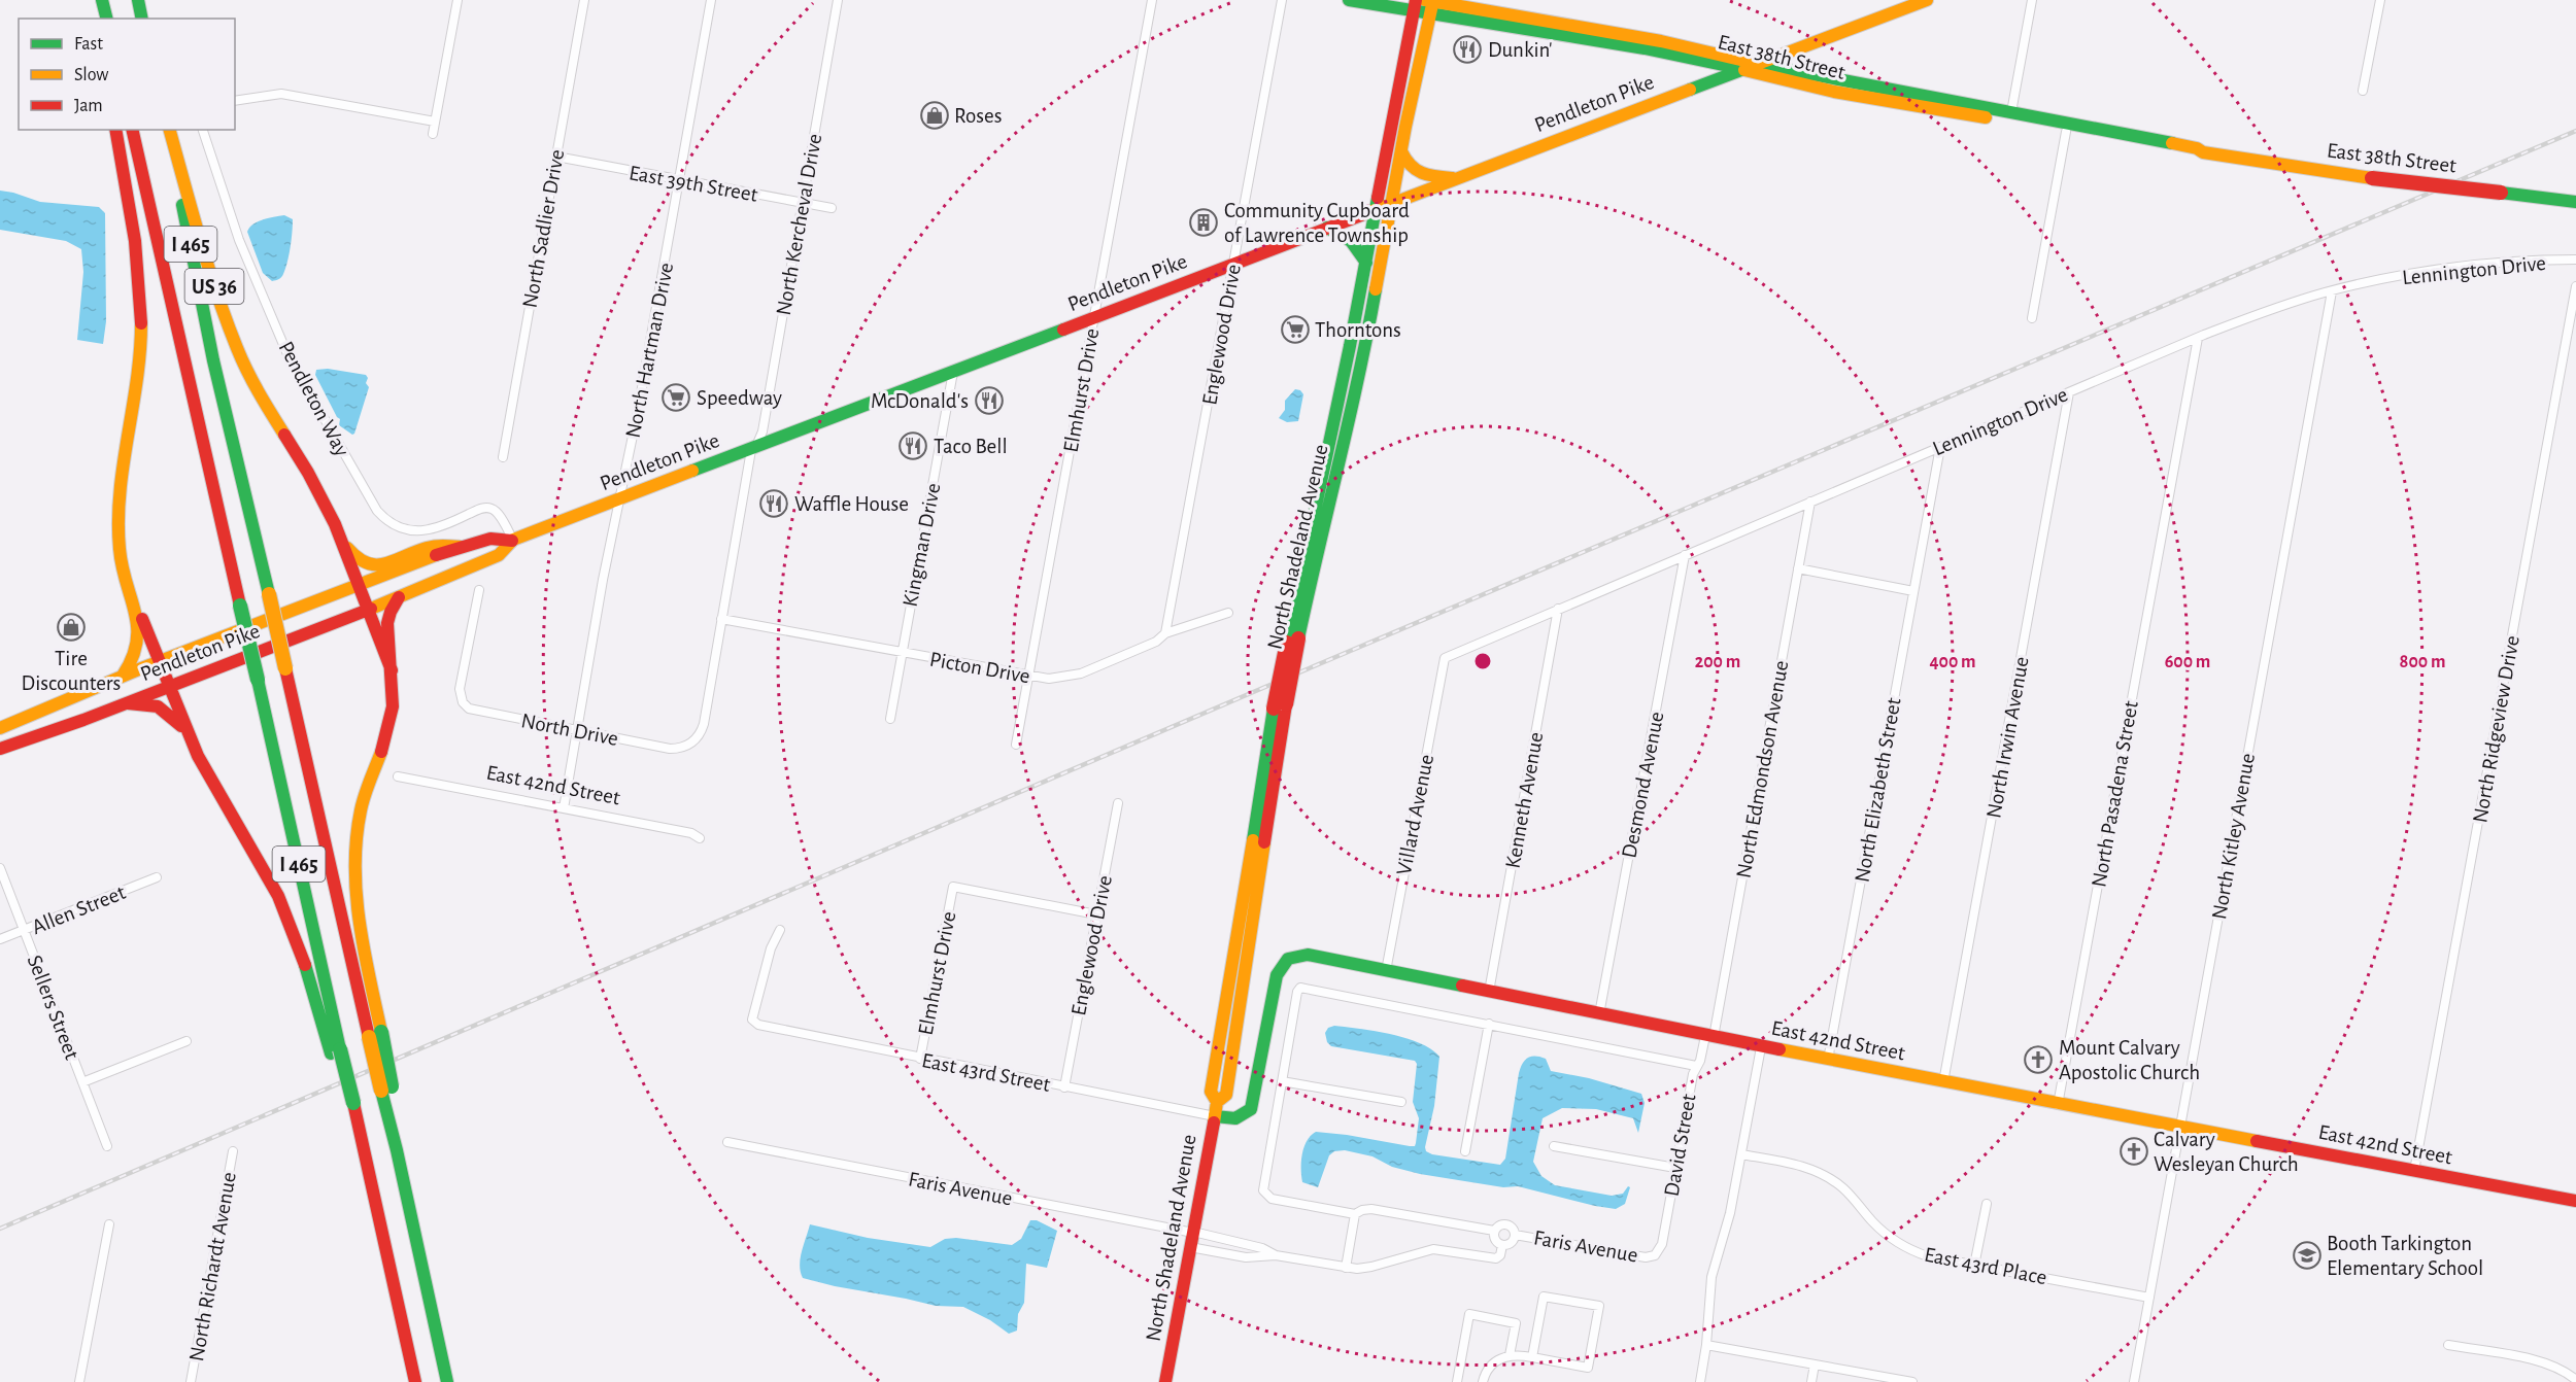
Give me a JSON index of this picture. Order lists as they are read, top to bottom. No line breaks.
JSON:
{"streets":{"main road":["East 38th Street","Pendleton Pike","I 465","US 36","North Shadeland Avenue","East 42nd Street"],"street":["East 39th Street","North Kercheval Drive","North Sadlier Drive","Lennington Drive","Englewood Drive","North Hartman Drive","Elmhurst Drive","Pendleton Way","Kingman Drive","Picton Drive","North Drive","North Ridgeview Drive","North Irwin Avenue","North Edmondson Avenue","Desmond Avenue","North Elizabeth Street","North Pasadena Street","Kenneth Avenue","Villard Avenue","North Kitley Avenue","Allen Street","Sellers Street","East 43rd Street","David Street","Faris Avenue","East 43rd Place","North Richardt Avenue"]},"crossings":[["East 38th Street","Pendleton Pike"],["East 38th Street","North Shadeland Avenue"],["Pendleton Pike","North Kercheval Drive"],["Pendleton Pike","US 36"],["Pendleton Pike","Englewood Drive"],["Pendleton Pike","North Hartman Drive"],["Pendleton Pike","Elmhurst Drive"],["Pendleton Pike","Pendleton Way"],["Pendleton Pike","Kingman Drive"],["Pendleton Pike","North Shadeland Avenue"],["East 39th Street","North Kercheval Drive"],["East 39th Street","North Sadlier Drive"],["East 39th Street","North Hartman Drive"],["North Kercheval Drive","Picton Drive"],["North Kercheval Drive","North Drive"],["Lennington Drive","North Irwin Avenue"],["Lennington Drive","North Edmondson Avenue"],["Lennington Drive","Desmond Avenue"],["Lennington Drive","North Elizabeth Street"],["Lennington Drive","North Pasadena Street"],["Lennington Drive","Kenneth Avenue"],["Lennington Drive","Villard Avenue"],["Lennington Drive","North Kitley Avenue"],["Englewood Drive","Elmhurst Drive"],["Englewood Drive","Picton Drive"],["Englewood Drive","East 43rd Street"],["North Hartman Drive","North Drive"],["North Hartman Drive","East 42nd Street"],["Elmhurst Drive","Picton Drive"],["Elmhurst Drive","East 43rd Street"],["Kingman Drive","Picton Drive"],["North Shadeland Avenue","East 42nd Street"],["North Shadeland Avenue","East 43rd Street"],["North Shadeland Avenue","Faris Avenue"],["Picton Drive","North Drive"],["North Ridgeview Drive","East 42nd Street"],["North Irwin Avenue","East 42nd Street"],["North Edmondson Avenue","East 42nd Street"],["North Edmondson Avenue","David Street"],["East 42nd Street","Desmond Avenue"],["East 42nd Street","North Elizabeth Street"],["East 42nd Street","North Pasadena Street"],["East 42nd Street","Kenneth Avenue"],["East 42nd Street","Villard Avenue"],["East 42nd Street","North Kitley Avenue"],["East 42nd Street","East 43rd Street"],["East 42nd Street","David Street"],["North Kitley Avenue","East 43rd Place"],["Allen Street","Sellers Street"],["David Street","Faris Avenue"]],"places":{"restaurant":["Dunkin'","McDonald's","Taco Bell","Waffle House"],"shop":["Roses","Tire Discounters"],"building":["Community Cupboard of Lawrence Township"],"supermarket":["Thorntons","Speedway"],"church":["Mount Calvary Apostolic Church","Calvary Wesleyan Church"],"school or university":["Booth Tarkington Elementary School"]},"legend":["Fast","Slow","Jam"],"rings":["200 m","400 m","600 m","800 m"]}
